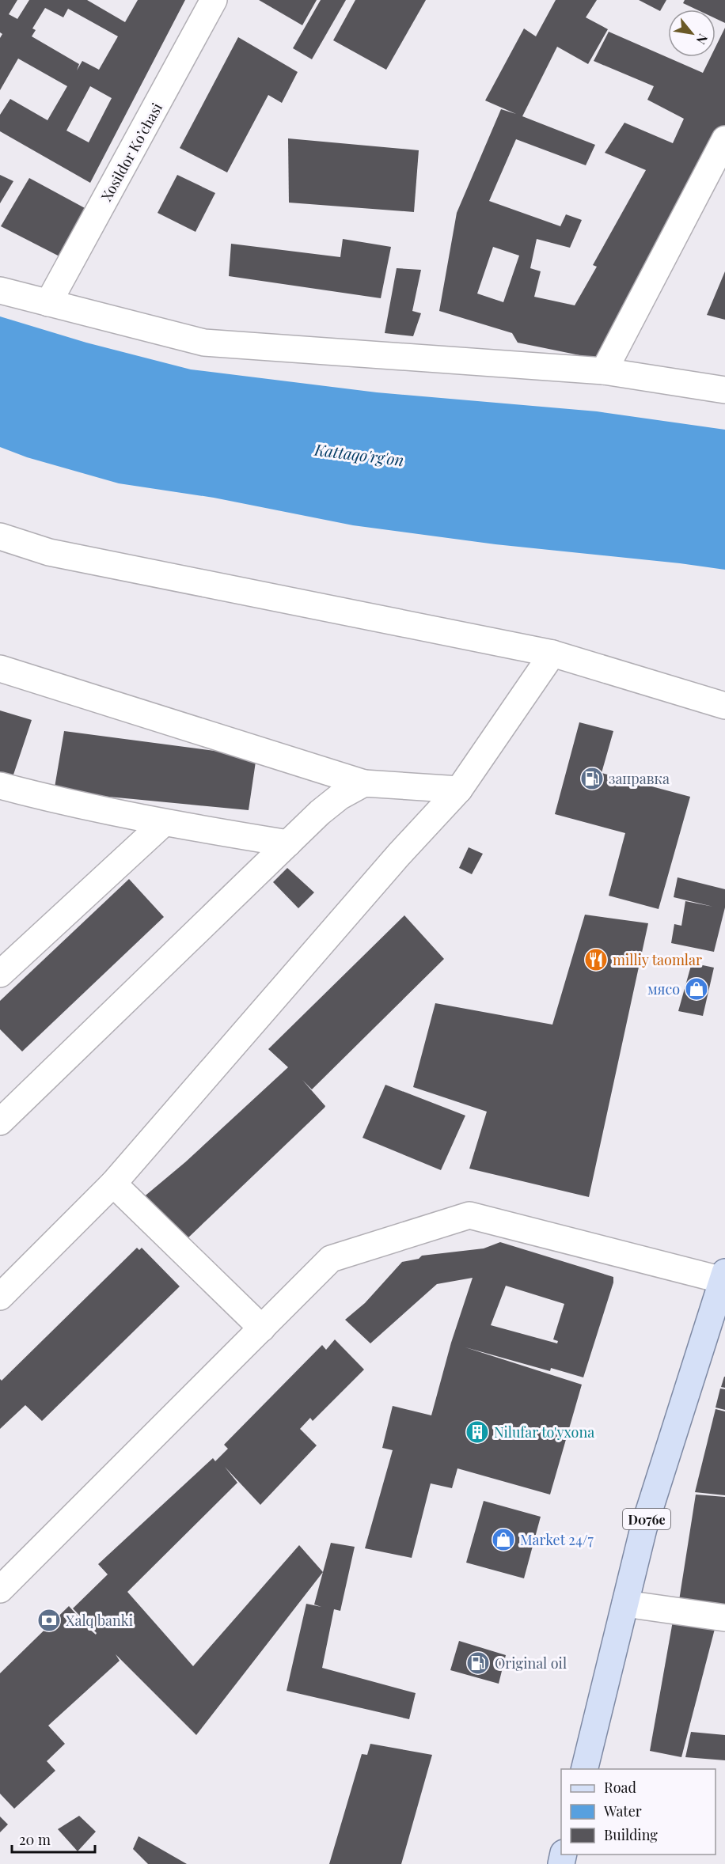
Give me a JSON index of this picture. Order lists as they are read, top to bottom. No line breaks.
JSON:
{"streets":{"main road":["D076e"],"street":["Xosildor Ko’chasi"]},"water":["Kattaqo'rg'on"],"places":{"fuel station":["заправка","Original oil"],"restaurant":["milliy taomlar"],"shop":["мясо","Market 24/7"],"building":["Nilufar to'yxona"],"bank":["Xalq banki"]},"legend":["Road","Water","Building"],"scale_bar":"20 m","north":"bottom right"}
